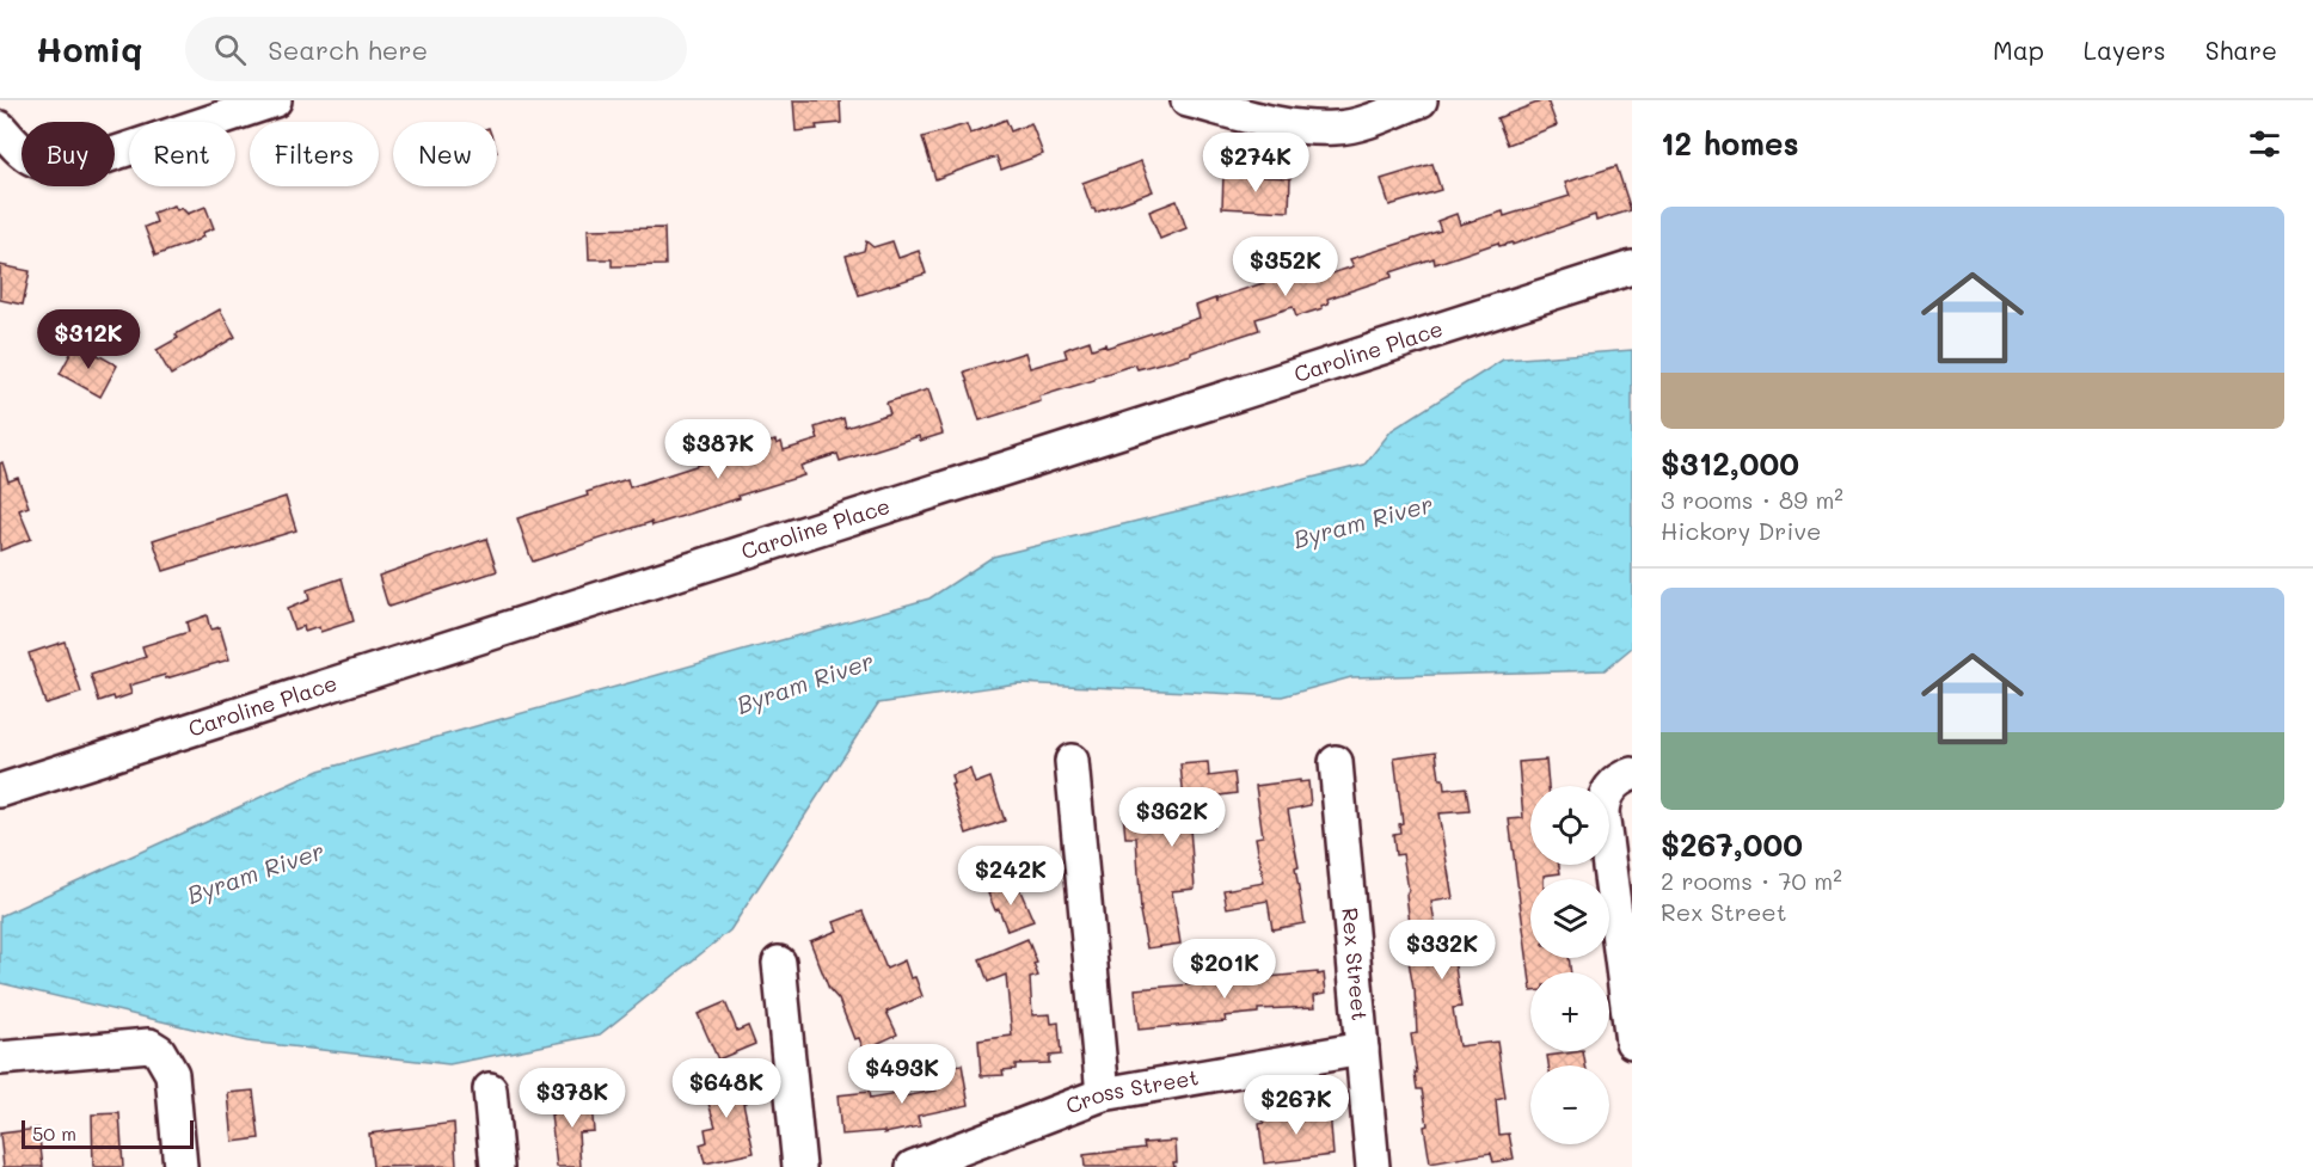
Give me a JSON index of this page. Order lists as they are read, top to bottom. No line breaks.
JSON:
{"streets":{"street":["Caroline Place","Rex Street","Cross Street"]},"crossings":[["Rex Street","Cross Street"]],"water":["Byram River"],"scale_bar":"50 m","page":{"header":"Homiq","search":"Search here","nav":["Map","Layers","Share"],"heading":"12 homes","chip":["Buy","Rent","Filters","New"],"price":["$274K","$352K","$312K","$387K","$362K","$242K","$332K","$201K","$493K","$648K","$378K","$267K"],"list":[{"name":"$312,000","note":"3 rooms · 89 m² · Hickory Drive"},{"name":"$267,000","note":"2 rooms · 70 m² · Rex Street"}],"map_buttons":["+","−"],"scale":"50 m"}}
